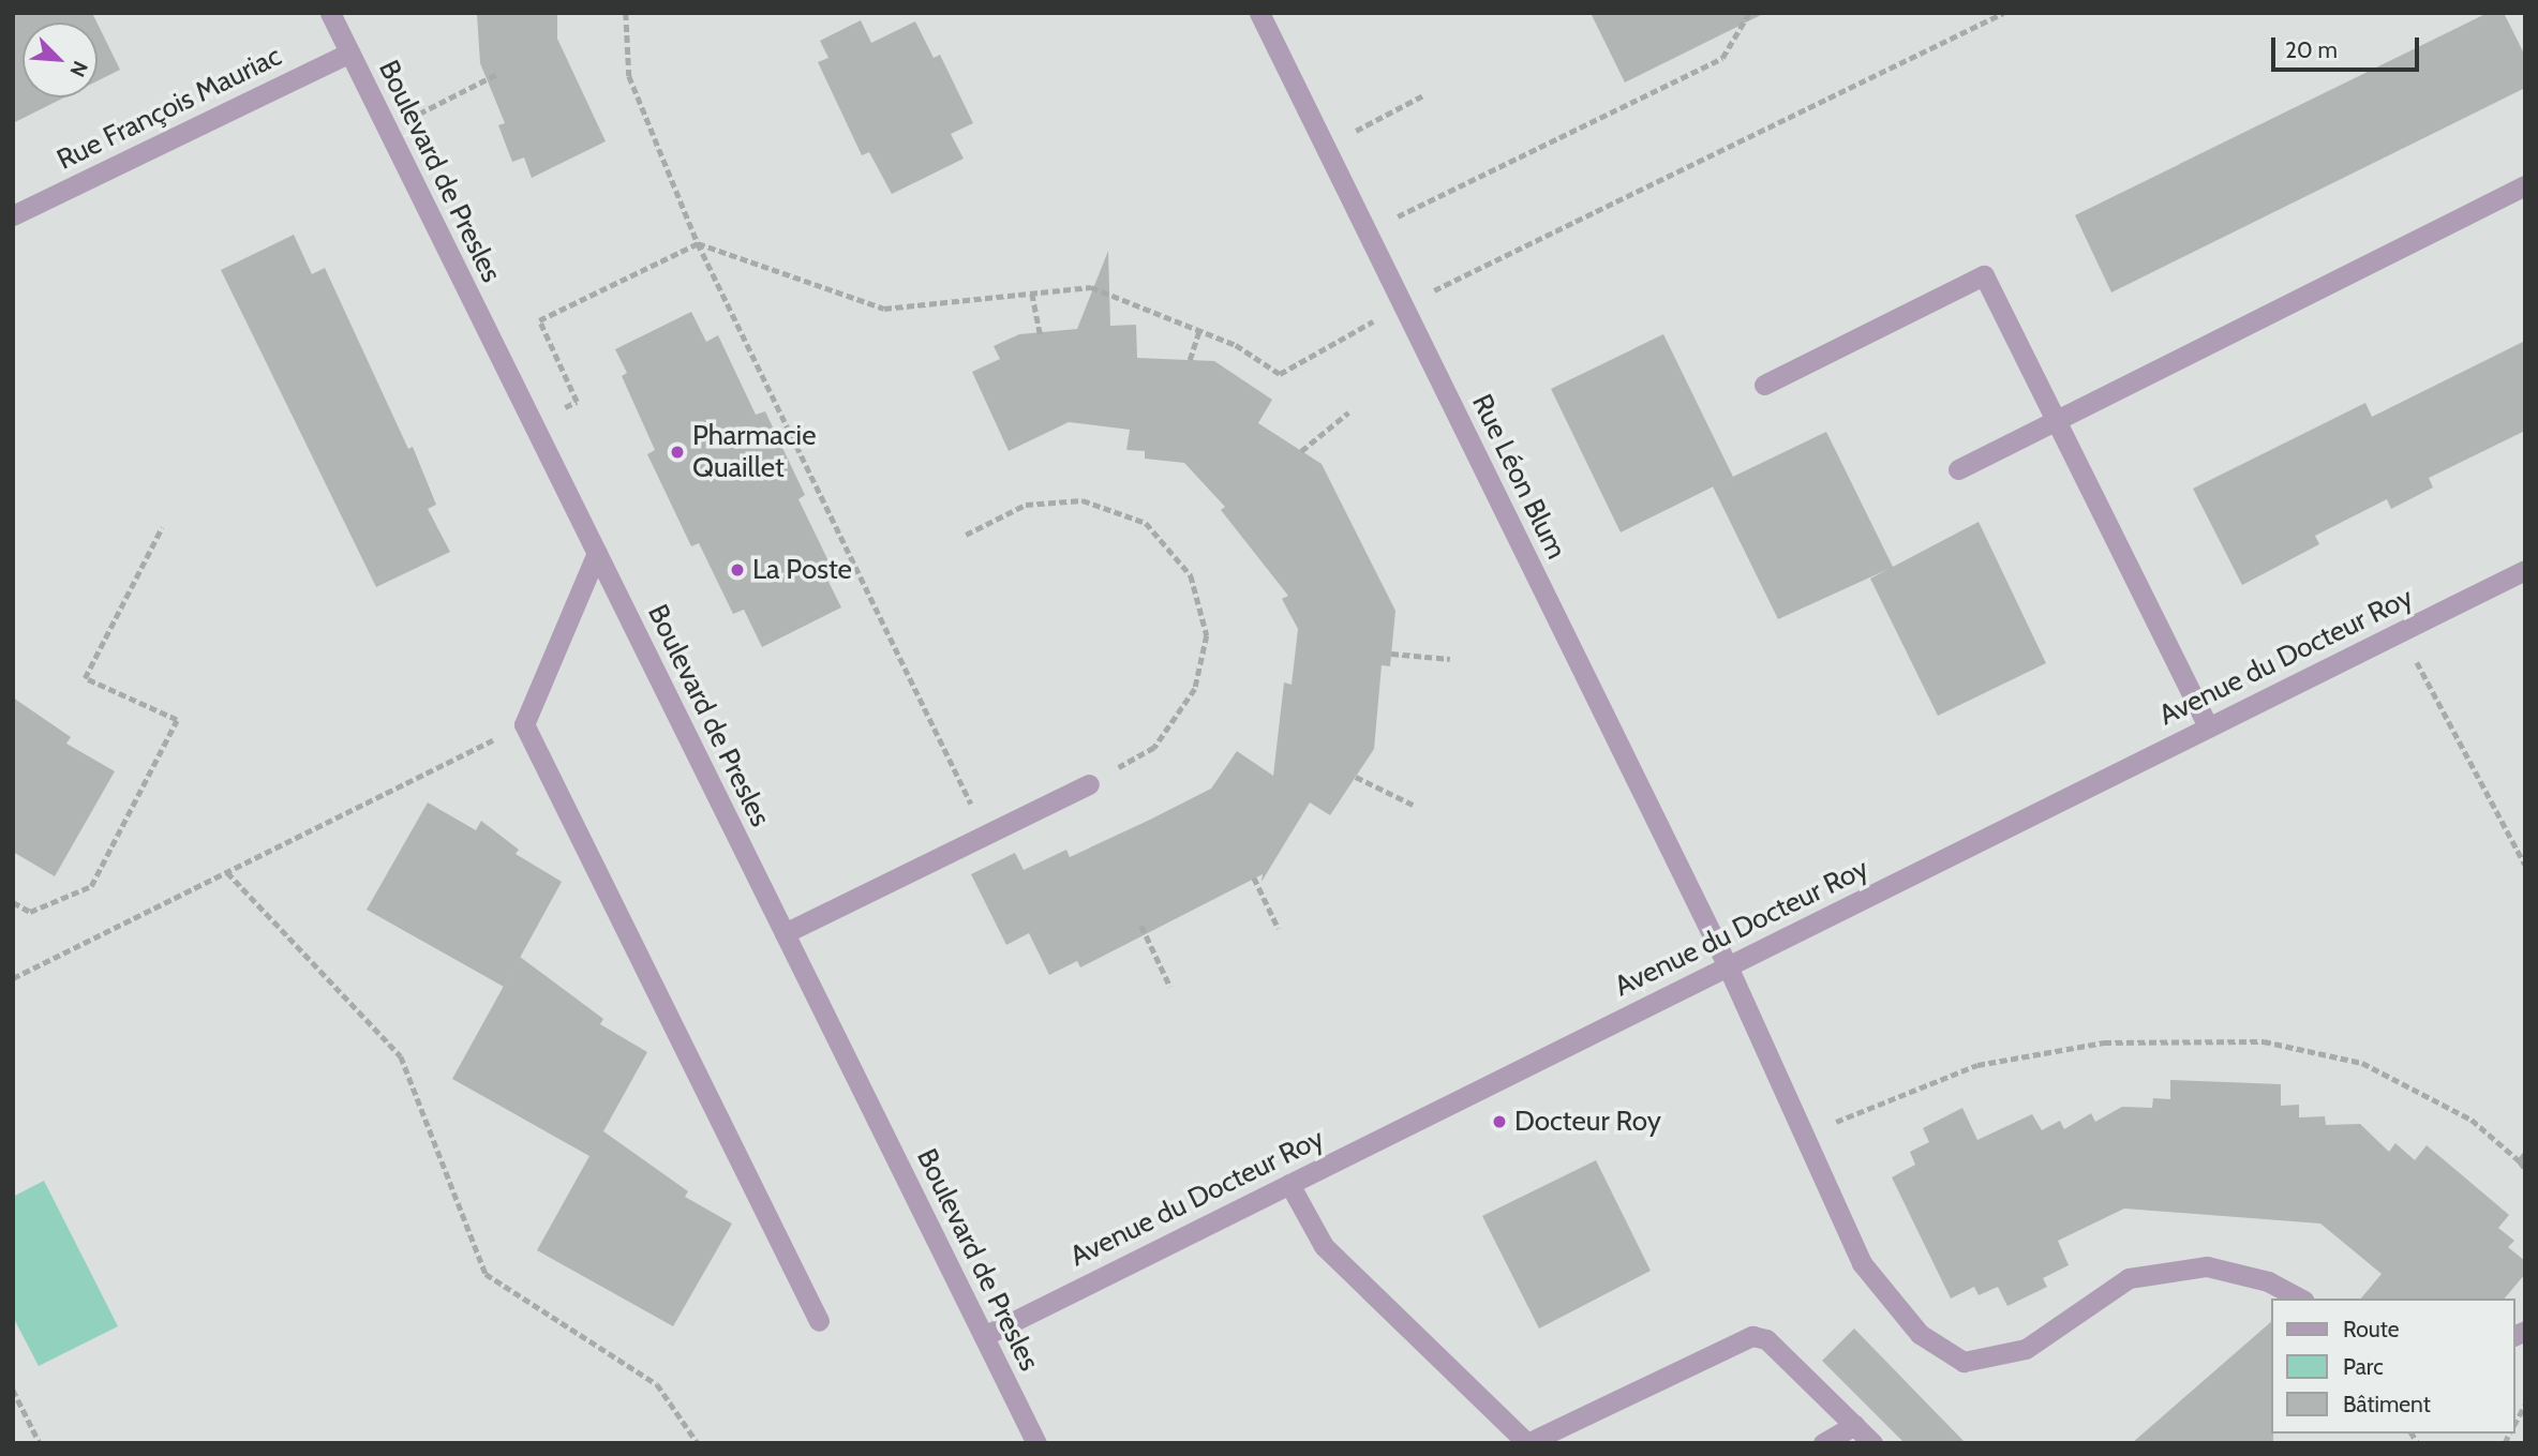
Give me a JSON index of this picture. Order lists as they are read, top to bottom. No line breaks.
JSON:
{"streets":{"street":["Rue François Mauriac","Boulevard de Presles","Rue Léon Blum","Avenue du Docteur Roy"]},"crossings":[["Rue François Mauriac","Boulevard de Presles"],["Boulevard de Presles","Avenue du Docteur Roy"],["Rue Léon Blum","Avenue du Docteur Roy"]],"places":["Pharmacie Quaillet","La Poste","Docteur Roy"],"legend":["Route","Parc","Bâtiment"],"scale_bar":"20 m","north":"bottom right"}
